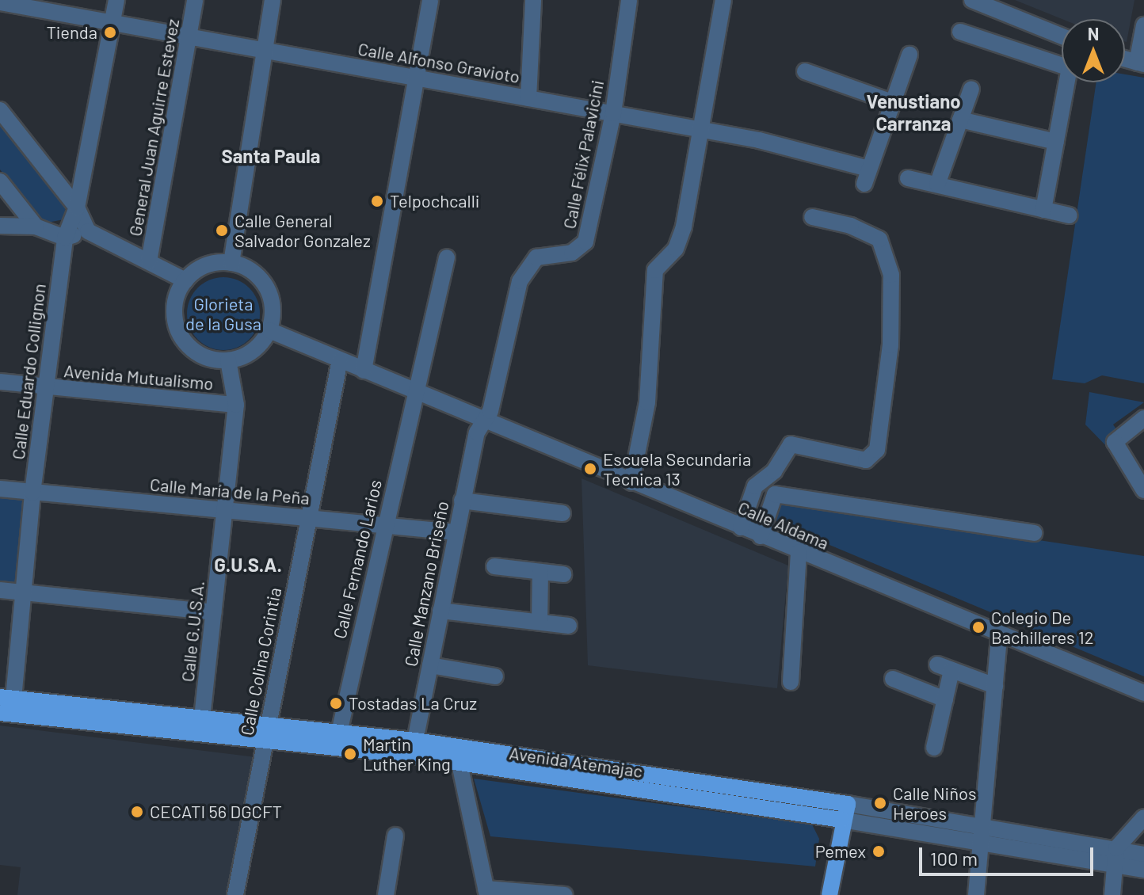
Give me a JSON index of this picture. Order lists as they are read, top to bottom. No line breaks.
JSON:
{"streets":{"main road":["Avenida Atemajac"],"street":["Calle Alfonso Gravioto","General Juan Aguirre Estevez","Calle Félix Palavicini","Calle Eduardo Collignon","Avenida Mutualismo","Calle María de la Peña","Calle Aldama","Calle Fernando Larios","Calle Manzano Briseño","Calle G.U.S.A.","Calle Colina Corintia"]},"crossings":[["Calle Alfonso Gravioto","General Juan Aguirre Estevez"],["Calle Alfonso Gravioto","Calle Félix Palavicini"],["Calle Alfonso Gravioto","Calle Eduardo Collignon"],["Calle Félix Palavicini","Calle Aldama"],["Calle Félix Palavicini","Calle Manzano Briseño"],["Calle Eduardo Collignon","Avenida Mutualismo"],["Calle Eduardo Collignon","Calle María de la Peña"],["Calle Eduardo Collignon","Avenida Atemajac"],["Avenida Mutualismo","Calle G.U.S.A."],["Calle María de la Peña","Calle Fernando Larios"],["Calle María de la Peña","Calle Manzano Briseño"],["Calle María de la Peña","Calle G.U.S.A."],["Calle María de la Peña","Calle Colina Corintia"],["Calle Aldama","Calle Fernando Larios"],["Calle Aldama","Calle Manzano Briseño"],["Calle Aldama","Calle G.U.S.A."],["Calle Aldama","Calle Colina Corintia"],["Calle Fernando Larios","Avenida Atemajac"],["Calle Manzano Briseño","Avenida Atemajac"],["Calle G.U.S.A.","Avenida Atemajac"],["Calle Colina Corintia","Avenida Atemajac"]],"districts":["Venustiano Carranza","Santa Paula","G.U.S.A."],"parks":["Glorieta de la Gusa"],"places":["Tienda","Telpochcalli","Calle General Salvador Gonzalez","Escuela Secundaria Tecnica 13","Colegio De Bachilleres 12","Tostadas La Cruz","Martin Luther King","Calle Niños Heroes","CECATI 56 DGCFT","Pemex"],"scale_bar":"100 m","north":"top"}
